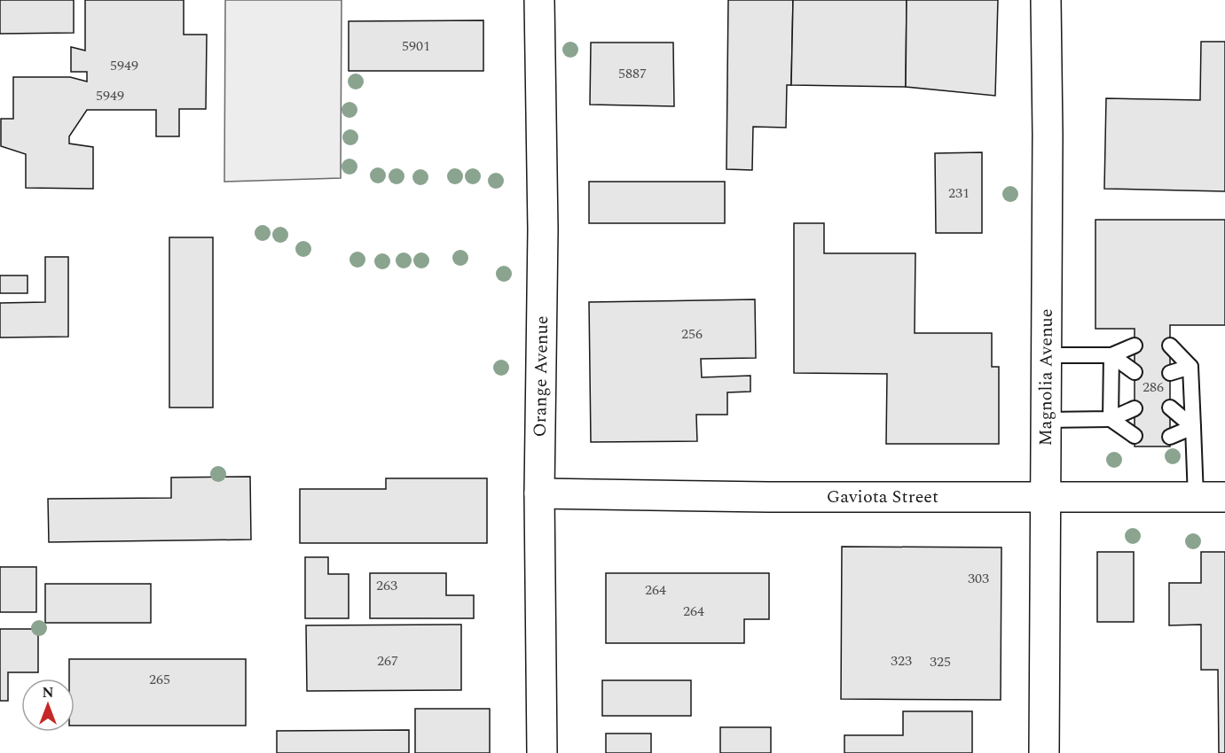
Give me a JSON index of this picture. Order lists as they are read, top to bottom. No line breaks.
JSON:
{"streets":{"street":["Orange Avenue","Magnolia Avenue","Gaviota Street"]},"crossings":[["Orange Avenue","Gaviota Street"],["Magnolia Avenue","Gaviota Street"]],"house_numbers":["5901","5949","5887","5949","231","256","286","303","263","264","264","267","323","325","265"],"north":"top"}
